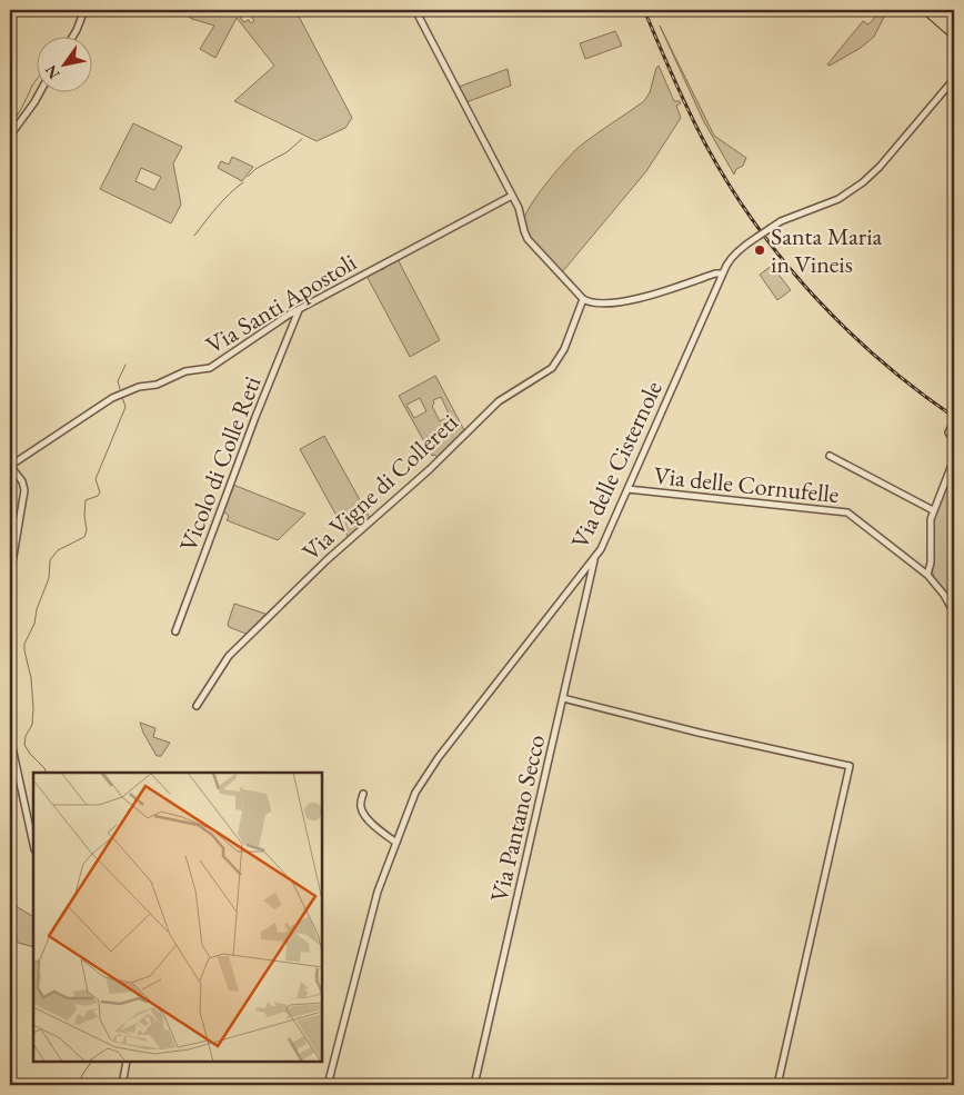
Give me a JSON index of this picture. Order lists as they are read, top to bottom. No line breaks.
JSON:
{"streets":{"street":["Via Santi Apostoli","Vicolo di Colle Reti","Via delle Cisternole","Via delle Cornufelle","Via Vigne di Collereti","Via Pantano Secco"]},"crossings":[["Via Santi Apostoli","Vicolo di Colle Reti"],["Via delle Cisternole","Via delle Cornufelle"],["Via delle Cisternole","Via Pantano Secco"]],"places":["Santa Maria in Vineis"],"north":"bottom left"}
